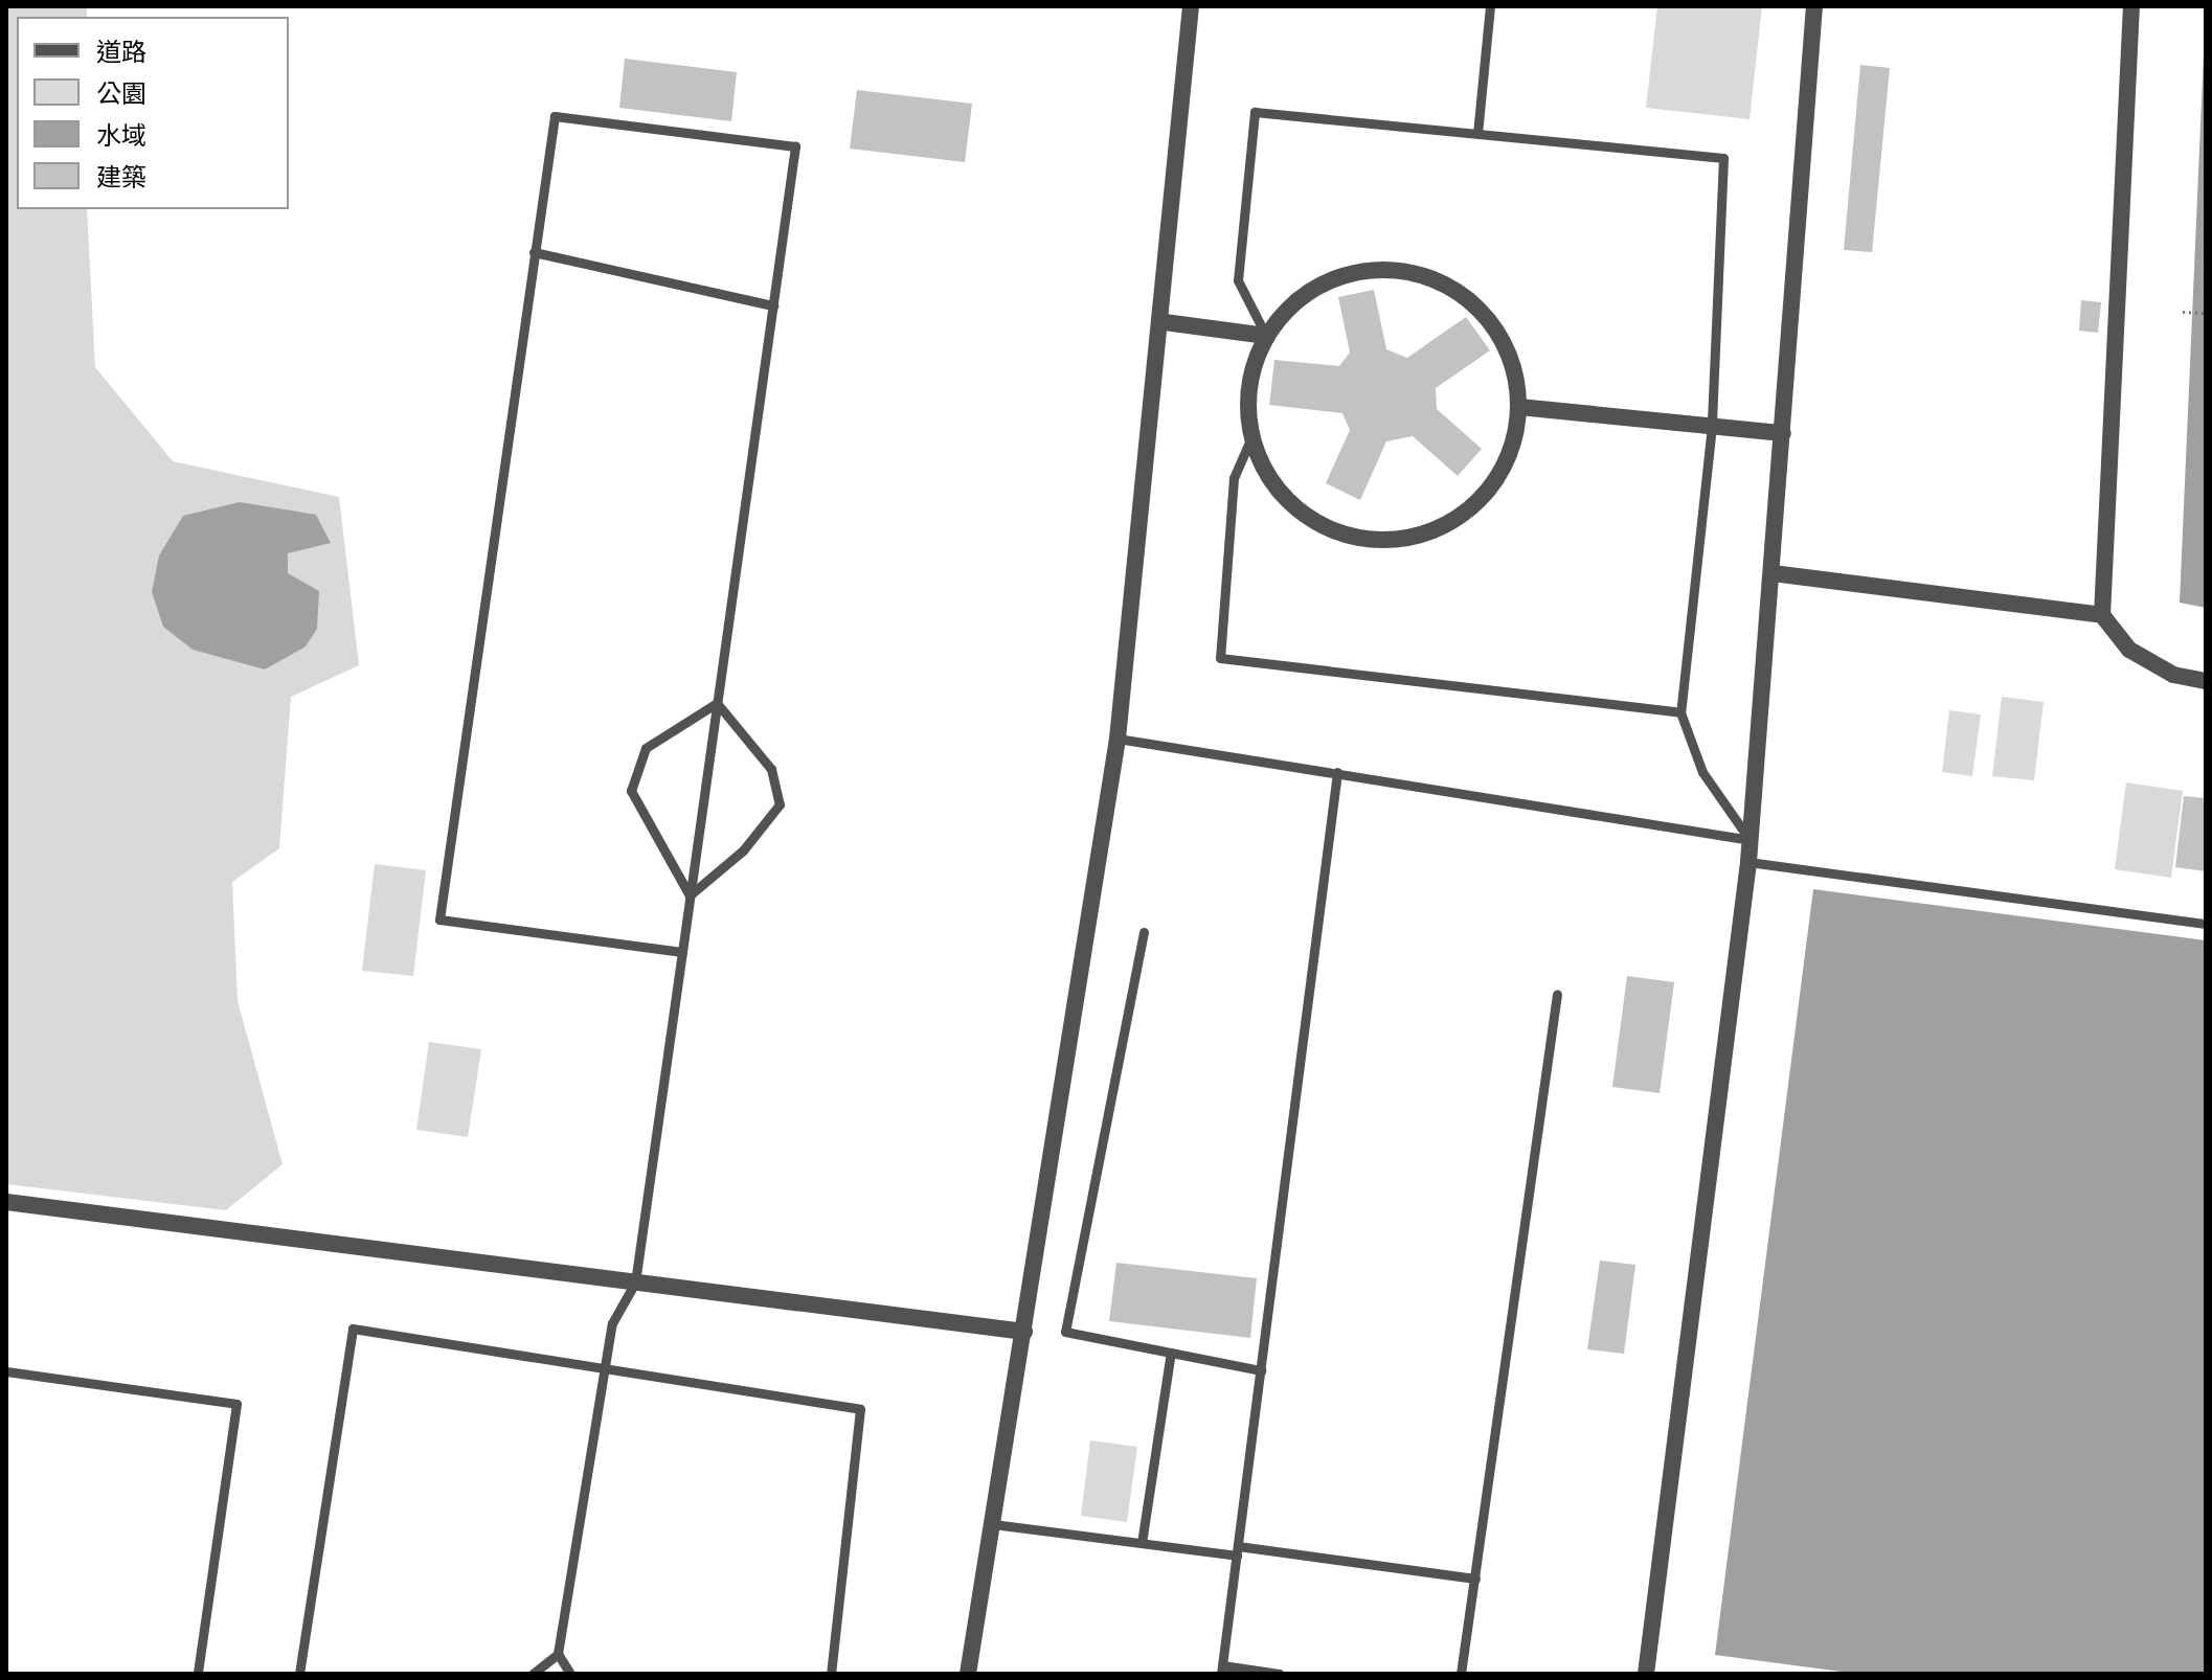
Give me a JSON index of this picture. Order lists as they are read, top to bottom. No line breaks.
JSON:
{"legend":["道路","公園","水域","建築"]}
